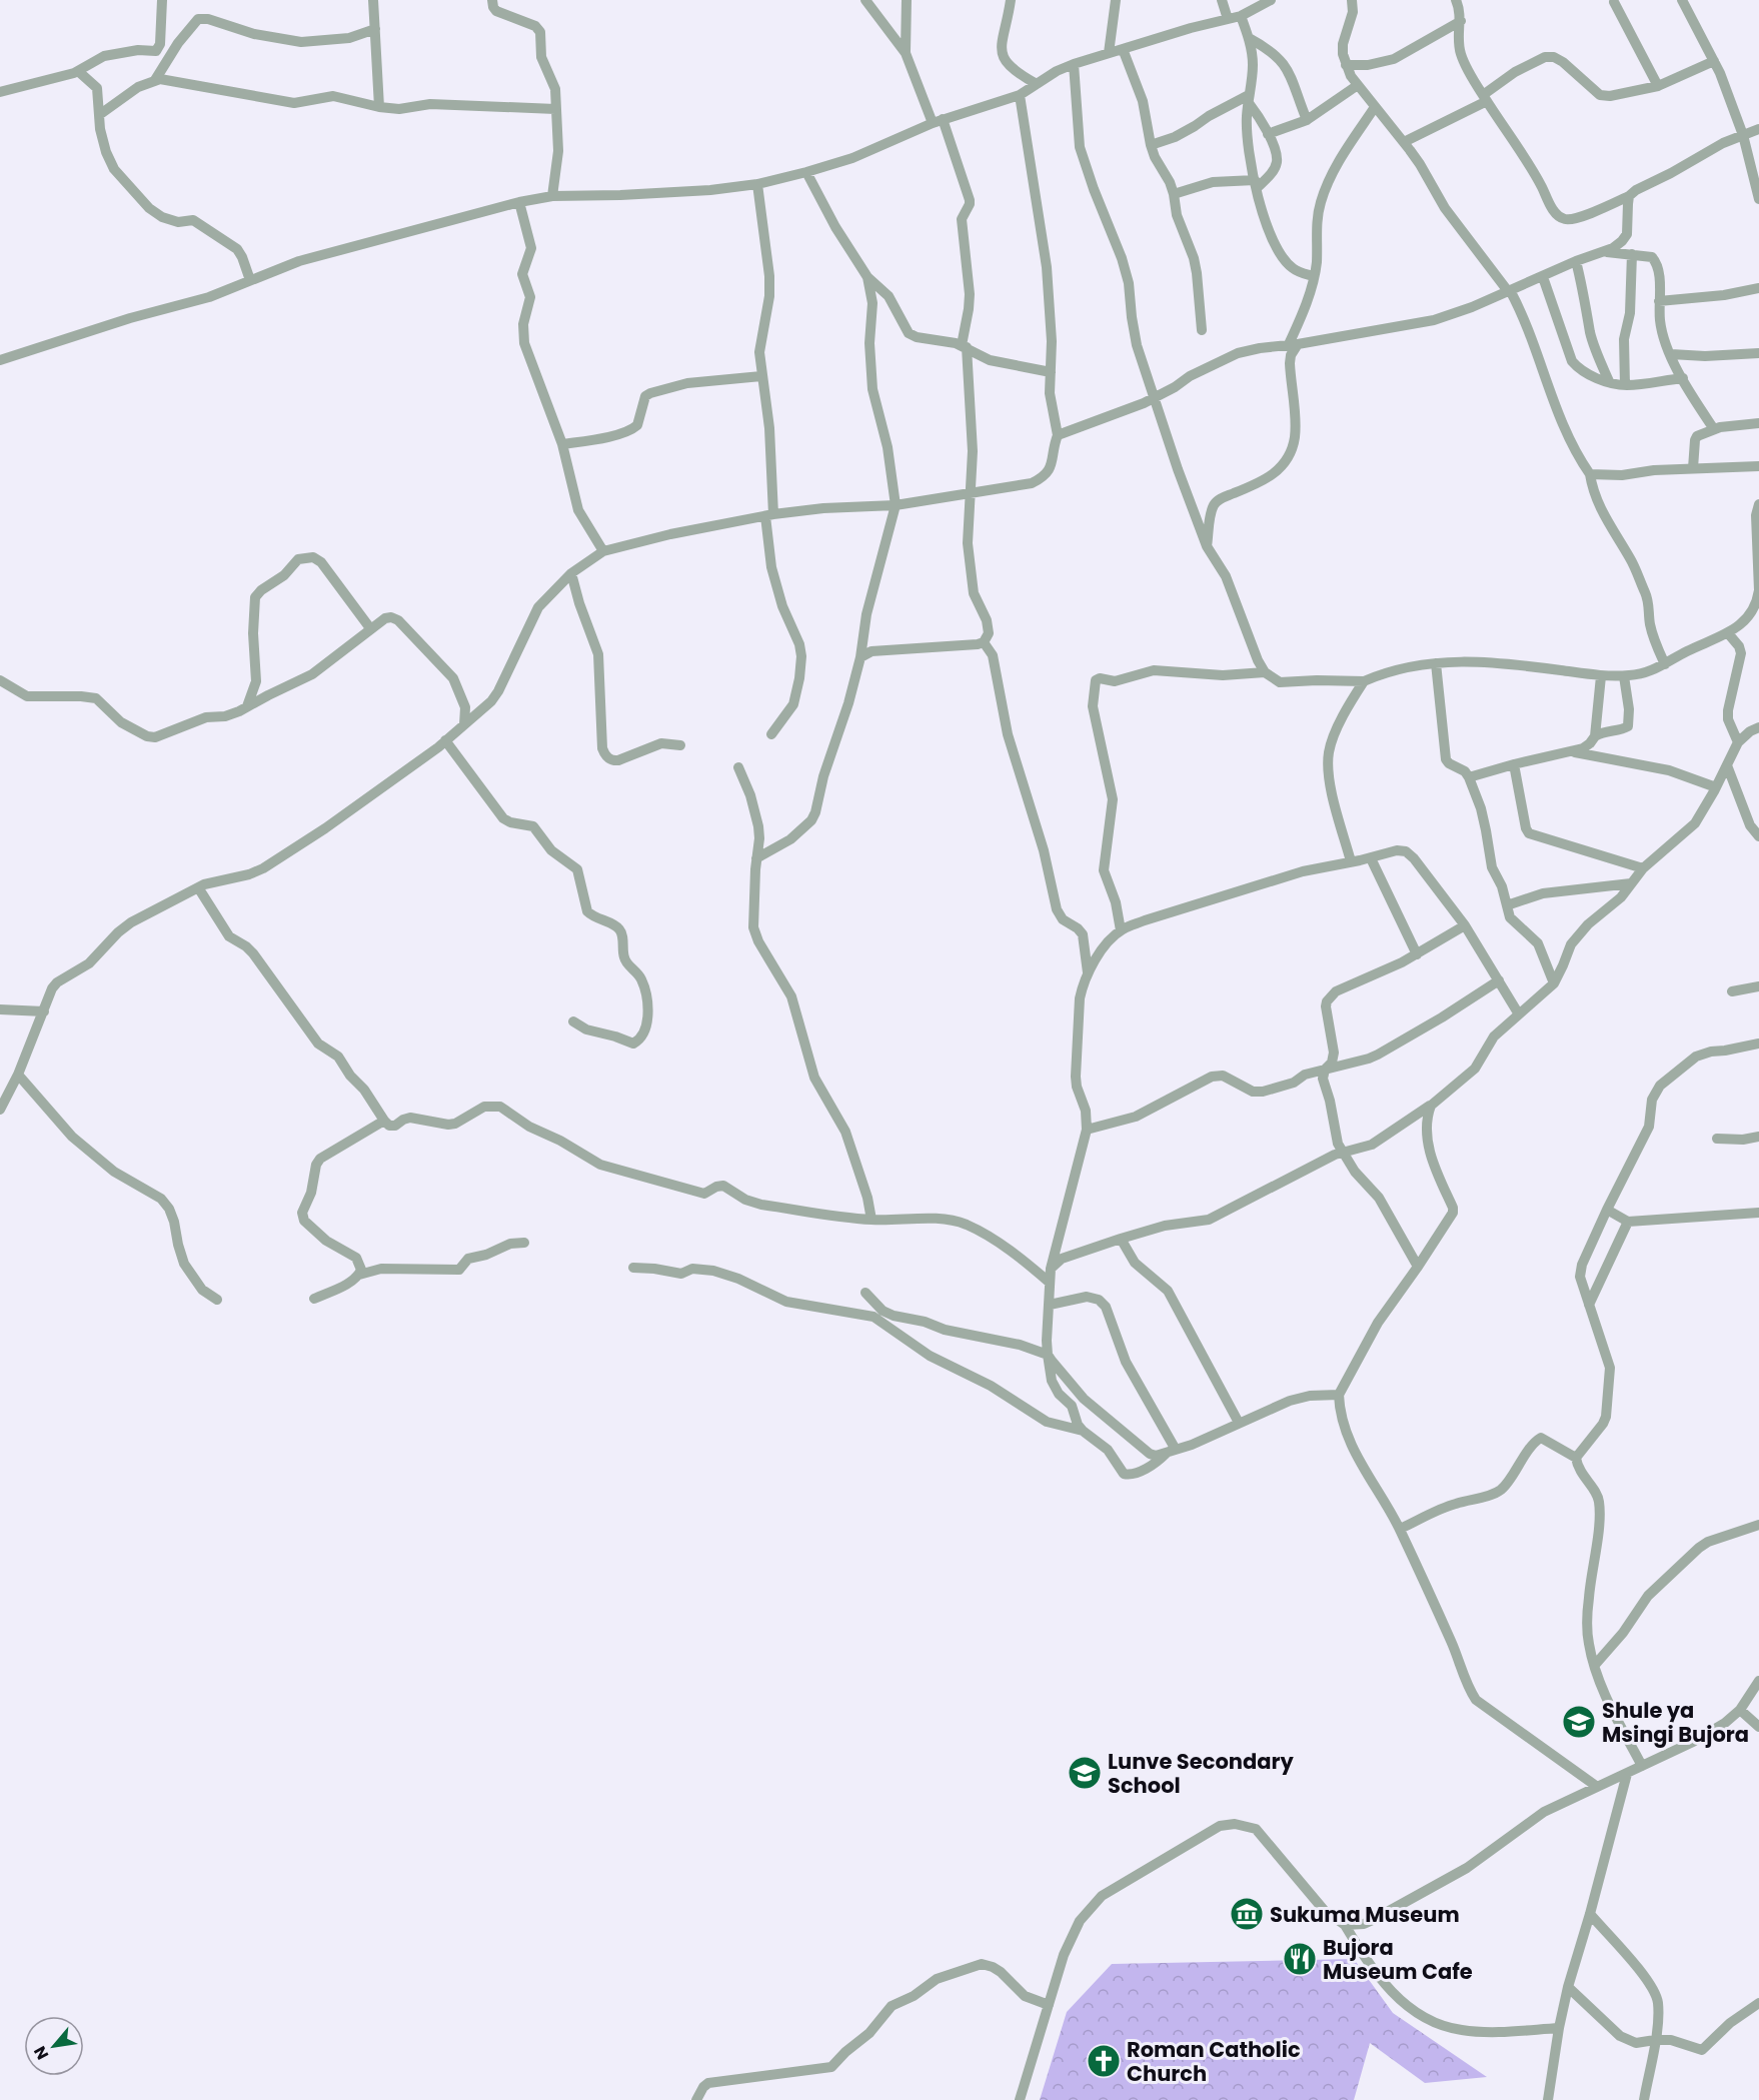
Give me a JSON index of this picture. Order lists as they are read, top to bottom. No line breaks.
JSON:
{"places":{"school or university":["Shule ya Msingi Bujora","Lunve Secondary School"],"museum":["Sukuma Museum"],"restaurant":["Bujora Museum Cafe"],"church":["Roman Catholic Church"]},"north":"bottom left"}
